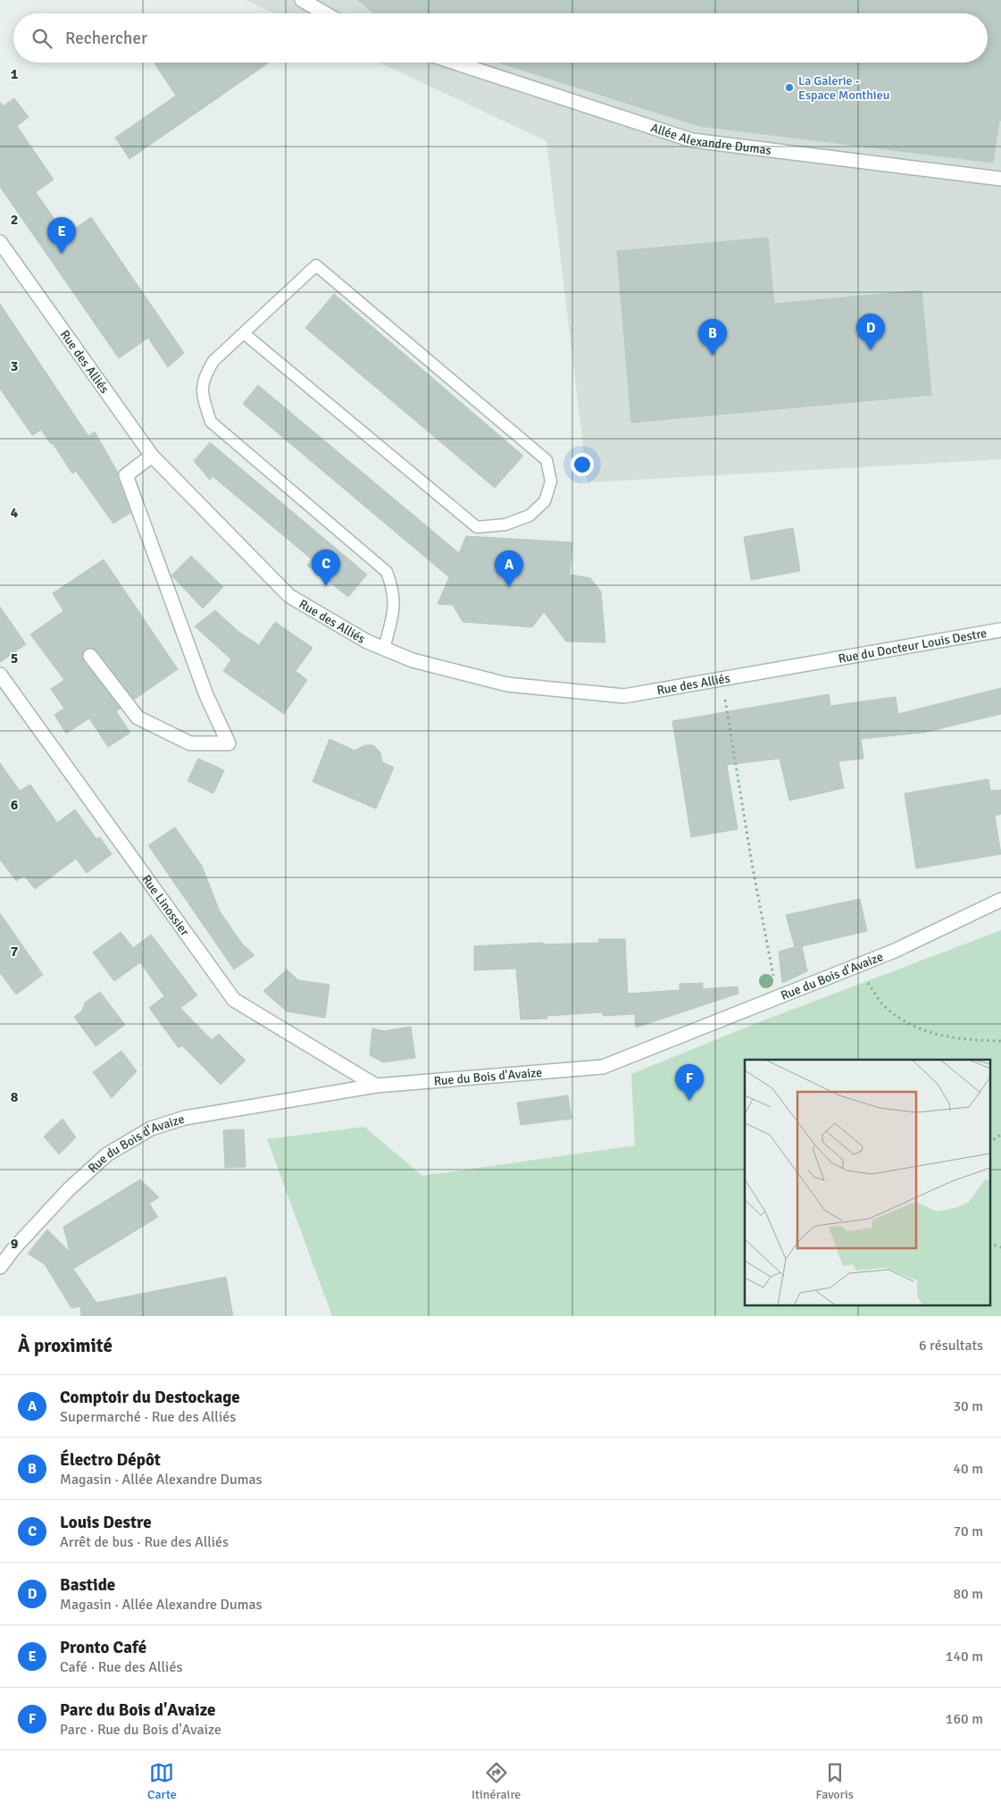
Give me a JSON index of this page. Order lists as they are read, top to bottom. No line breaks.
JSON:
{"streets":{"street":["Allée Alexandre Dumas","Rue des Alliés","Rue du Docteur Louis Destre","Rue Linossier","Rue du Bois d'Avaize"]},"crossings":[["Rue des Alliés","Rue du Docteur Louis Destre"],["Rue Linossier","Rue du Bois d'Avaize"]],"places":["La Galerie - Espace Monthieu"],"page":{"search":"Rechercher","pins":["E","D","B","C","A","F"],"heading":["À proximité","6 résultats"],"list":[{"mark":"A","name":"Comptoir du Destockage","note":"Supermarché · Rue des Alliés","value":"30 m"},{"mark":"B","name":"Électro Dépôt","note":"Magasin · Allée Alexandre Dumas","value":"40 m"},{"mark":"C","name":"Louis Destre","note":"Arrêt de bus · Rue des Alliés","value":"70 m"},{"mark":"D","name":"Bastide","note":"Magasin · Allée Alexandre Dumas","value":"80 m"},{"mark":"E","name":"Pronto Café","note":"Café · Rue des Alliés","value":"140 m"},{"mark":"F","name":"Parc du Bois d'Avaize","note":"Parc · Rue du Bois d'Avaize","value":"160 m"}],"nav":["Carte","Itinéraire","Favoris"]},"grid":{"rows":["1","2","3","4","5","6","7","8","9"]}}
